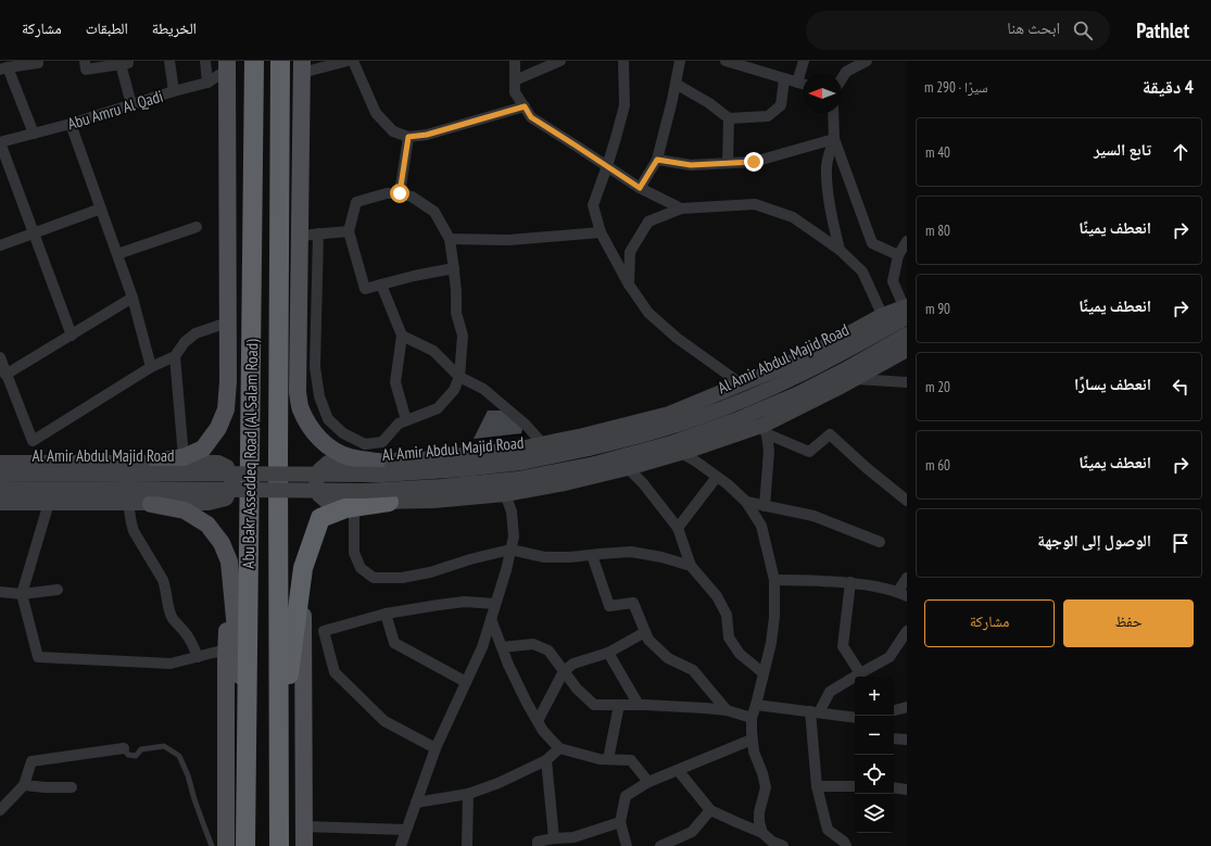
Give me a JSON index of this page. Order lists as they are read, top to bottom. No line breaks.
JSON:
{"streets":{"highway":["Abu Bakr Asseddeq Road (Al Salam Road)"],"main road":["Al Amir Abdul Majid Road"],"street":["Abu Amru Al Qadi"]},"north":"left","page":{"header":"Pathlet","search":"ابحث هنا","nav":["الخريطة","الطبقات","مشاركة"],"heading":["4 دقيقة","سيرًا · 290 m"],"list":[["تابع السير","40 m"],["انعطف يمينًا","80 m"],["انعطف يمينًا","90 m"],["انعطف يسارًا","20 m"],["انعطف يمينًا","60 m"],"الوصول إلى الوجهة"],"buttons":["حفظ","مشاركة"],"map_buttons":["+","−"]}}
